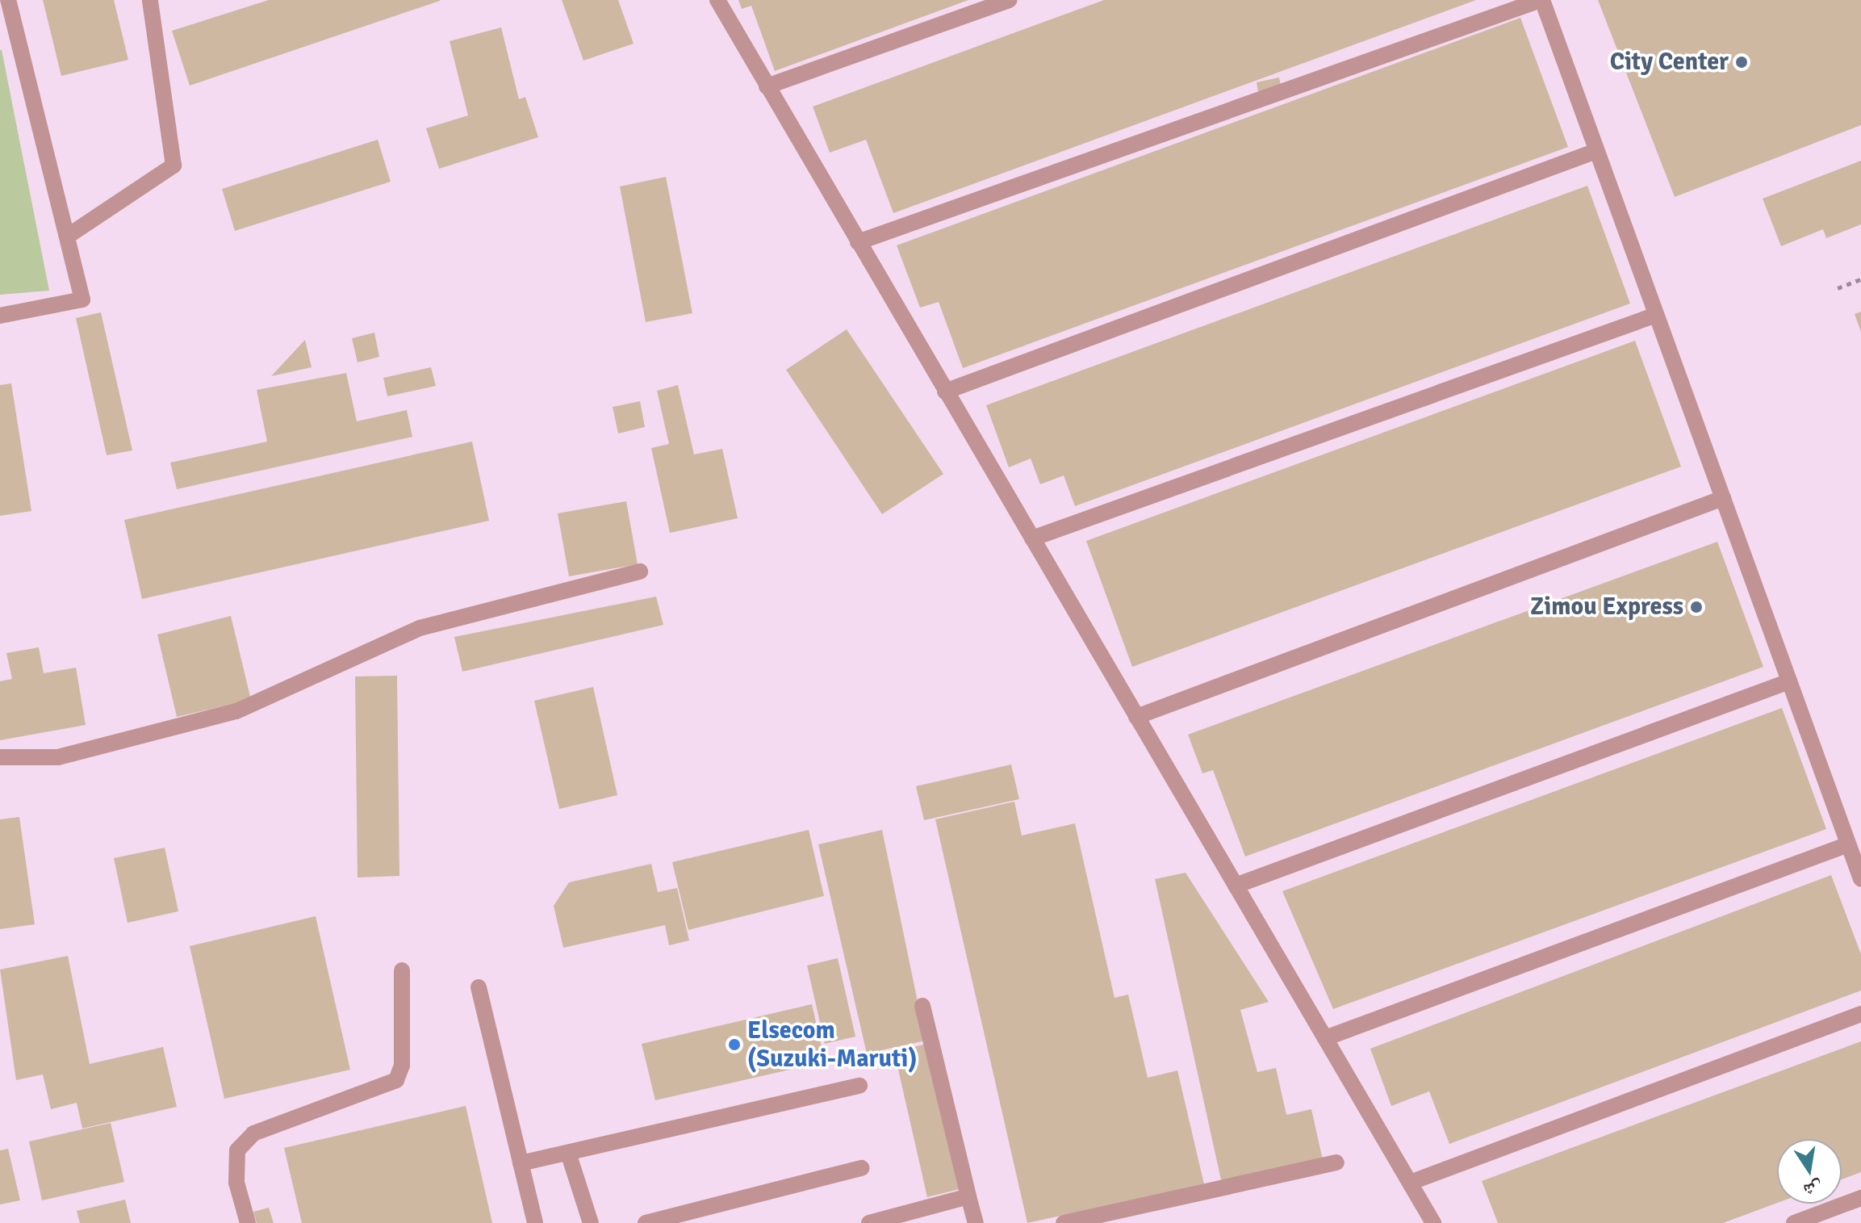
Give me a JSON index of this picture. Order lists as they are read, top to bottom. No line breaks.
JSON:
{"places":["City Center","Zimou Express","Elsecom (Suzuki-Maruti)"],"north":"bottom"}
